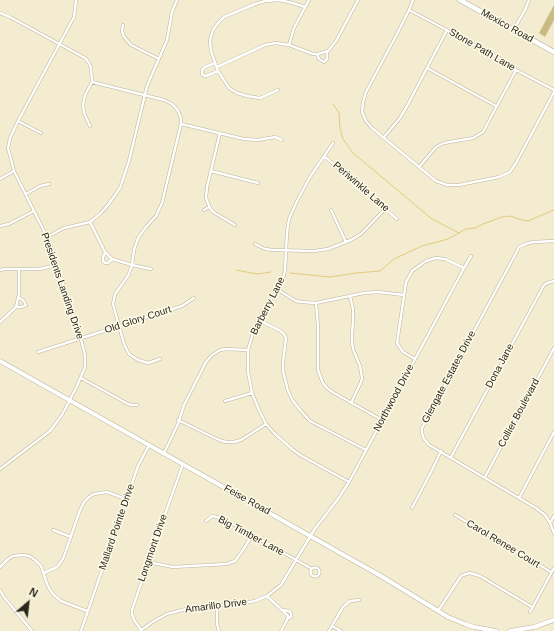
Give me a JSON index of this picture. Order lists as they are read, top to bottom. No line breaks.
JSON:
{"streets":{"main road":["Mexico Road","Feise Road"],"street":["Stone Path Lane","Periwinkle Lane","Presidents Landing Drive","Barberry Lane","Old Glory Court","Dona Jane","Glengate Estates Drive","Northwood Drive","Collier Boulevard","Mallard Pointe Drive","Big Timber Lane","Carol Renee Court","Longmont Drive","Amarillo Drive"]},"crossings":[["Periwinkle Lane","Barberry Lane"],["Presidents Landing Drive","Old Glory Court"],["Presidents Landing Drive","Feise Road"],["Barberry Lane","Northwood Drive"],["Dona Jane","Glengate Estates Drive"],["Glengate Estates Drive","Collier Boulevard"],["Northwood Drive","Feise Road"],["Northwood Drive","Amarillo Drive"],["Feise Road","Mallard Pointe Drive"],["Feise Road","Longmont Drive"],["Feise Road","Amarillo Drive"],["Big Timber Lane","Amarillo Drive"],["Longmont Drive","Amarillo Drive"]],"north":"top right"}
